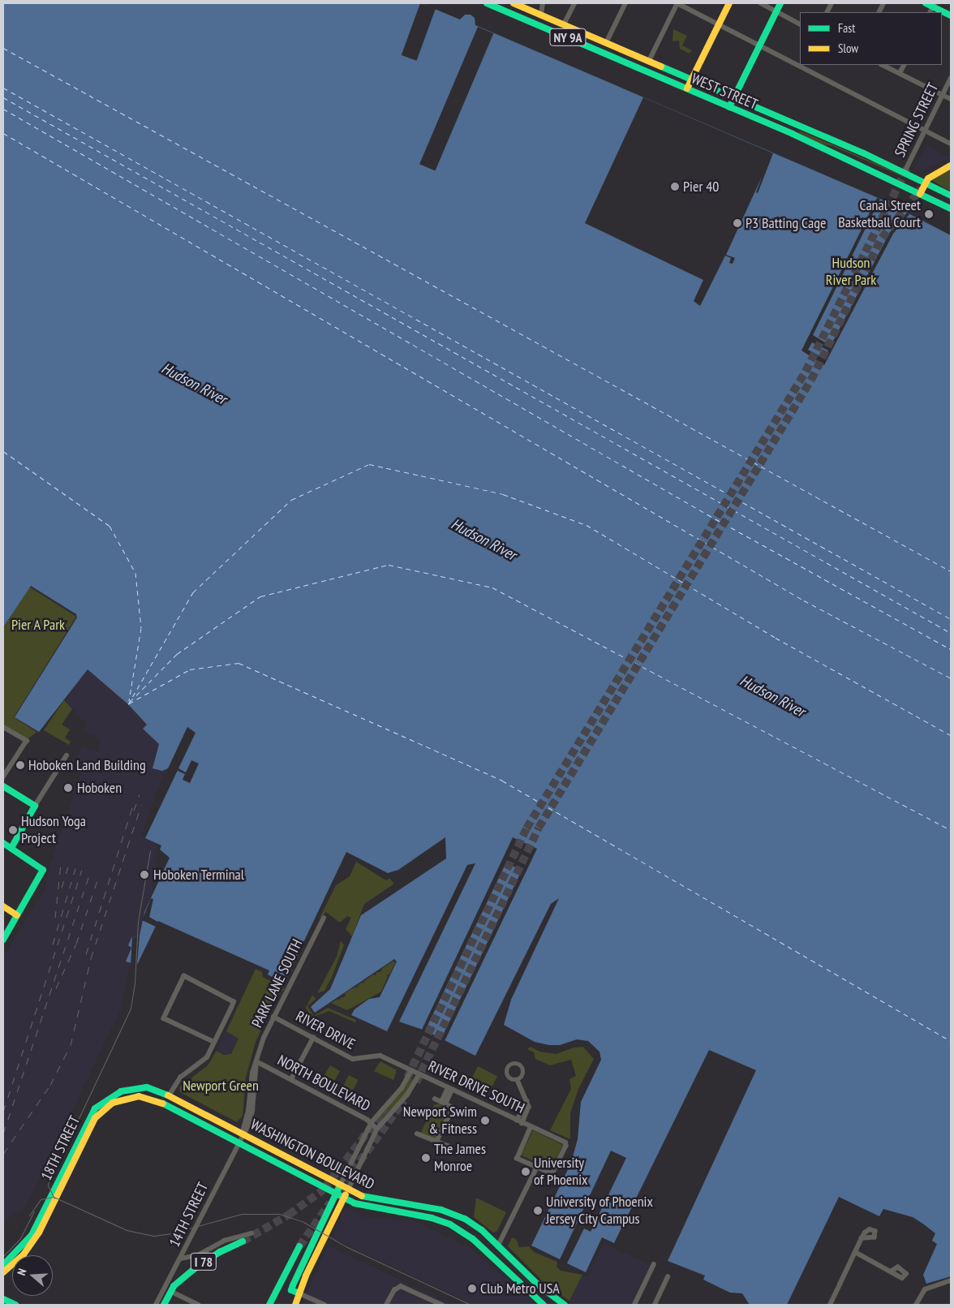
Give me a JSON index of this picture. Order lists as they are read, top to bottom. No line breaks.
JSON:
{"streets":{"main road":["NY 9A","WEST STREET","18TH STREET","WASHINGTON BOULEVARD","I 78"],"street":["SPRING STREET","PARK LANE SOUTH","RIVER DRIVE","NORTH BOULEVARD","RIVER DRIVE SOUTH","14TH STREET"]},"crossings":[["WEST STREET","SPRING STREET"],["PARK LANE SOUTH","RIVER DRIVE"],["PARK LANE SOUTH","NORTH BOULEVARD"],["PARK LANE SOUTH","WASHINGTON BOULEVARD"],["PARK LANE SOUTH","14TH STREET"],["RIVER DRIVE","RIVER DRIVE SOUTH"],["18TH STREET","WASHINGTON BOULEVARD"],["WASHINGTON BOULEVARD","14TH STREET"]],"water":["Hudson River"],"parks":["Hudson River Park","Pier A Park","Newport Green"],"places":["Pier 40","Canal Street Basketball Court","P3 Batting Cage","Hoboken Land Building","Hoboken","Hudson Yoga Project","Hoboken Terminal","Newport Swim & Fitness","The James Monroe","University of Phoenix","University of Phoenix Jersey City Campus","Club Metro USA"],"legend":["Fast","Slow"],"north":"left"}
